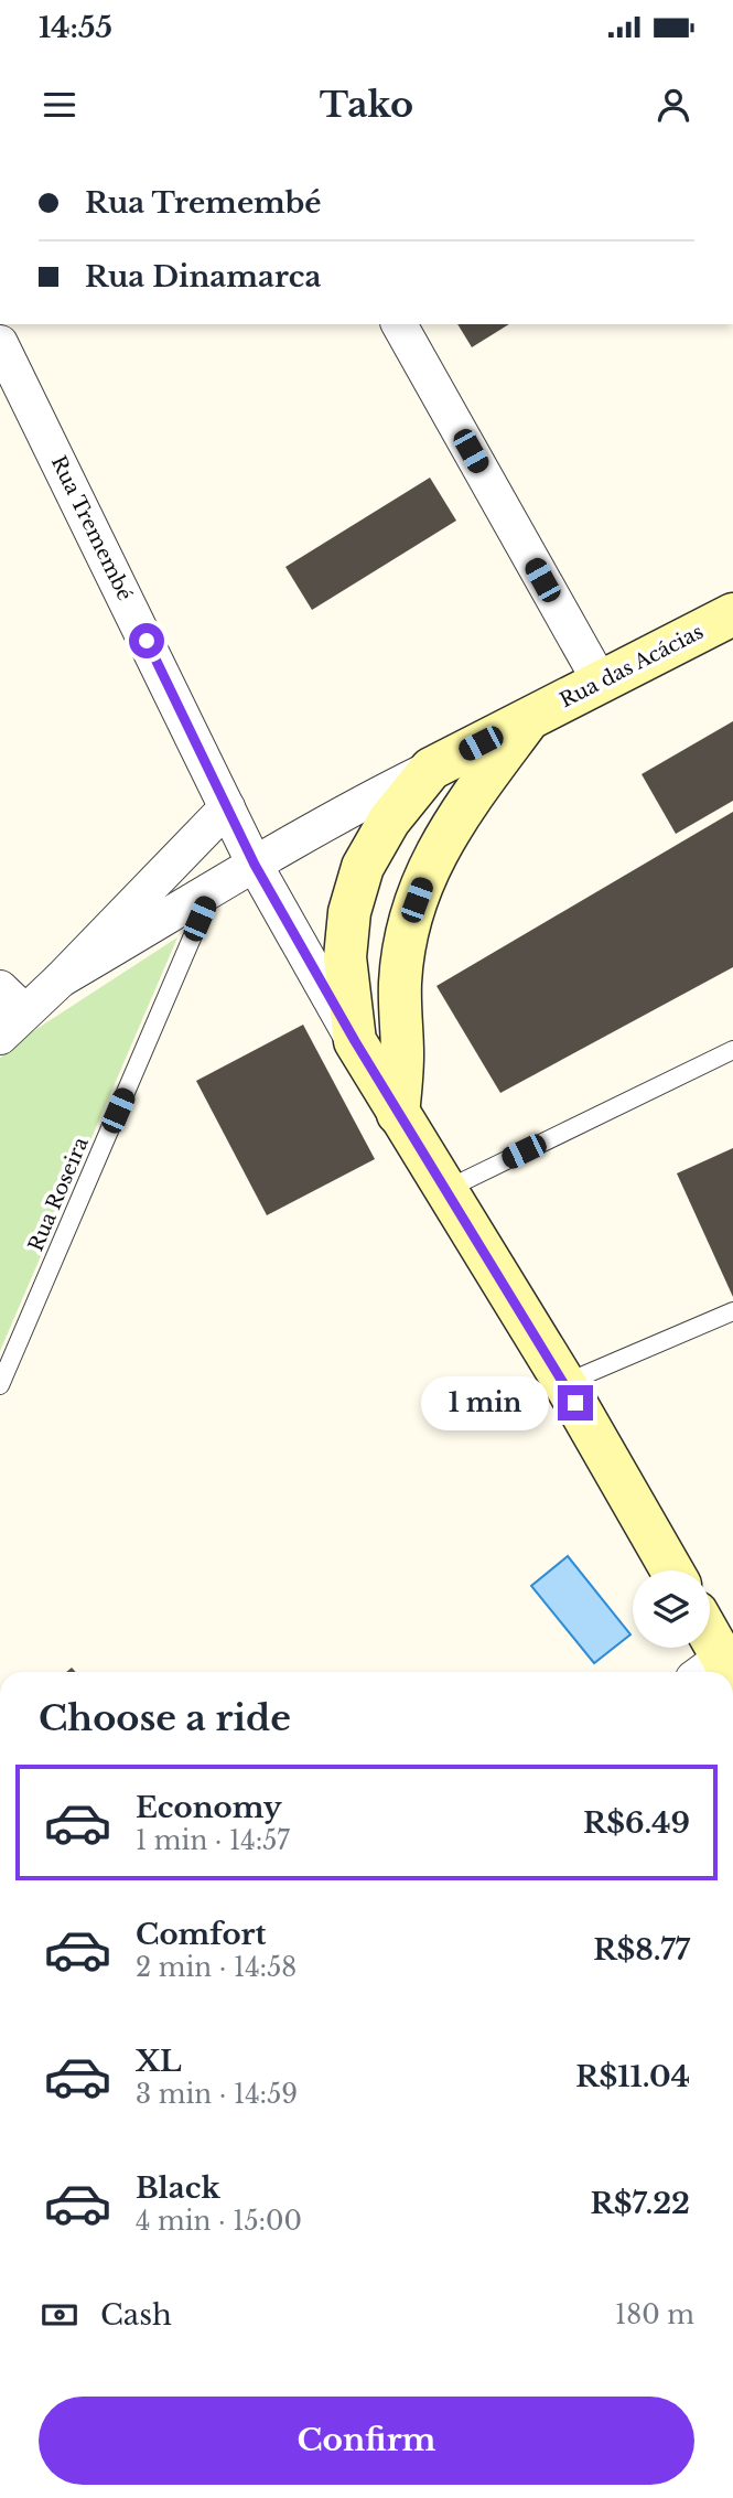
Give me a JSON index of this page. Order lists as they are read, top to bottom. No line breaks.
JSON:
{"streets":{"main road":["Rua das Acácias"],"street":["Rua Tremembé"],"lane":["Rua Roseira"]},"crossings":[["Rua Tremembé","Rua das Acácias"]],"page":{"status":"14:55","header":"Tako","banner":["Rua Tremembé","Rua Dinamarca"],"bubble":"1 min","heading":"Choose a ride","list":[{"name":"Economy","note":"1 min · 14:57","value":"R$6.49"},{"name":"Comfort","note":"2 min · 14:58","value":"R$8.77"},{"name":"XL","note":"3 min · 14:59","value":"R$11.04"},{"name":"Black","note":"4 min · 15:00","value":"R$7.22"}],"pay":["Cash","180 m"],"buttons":"Confirm"}}
